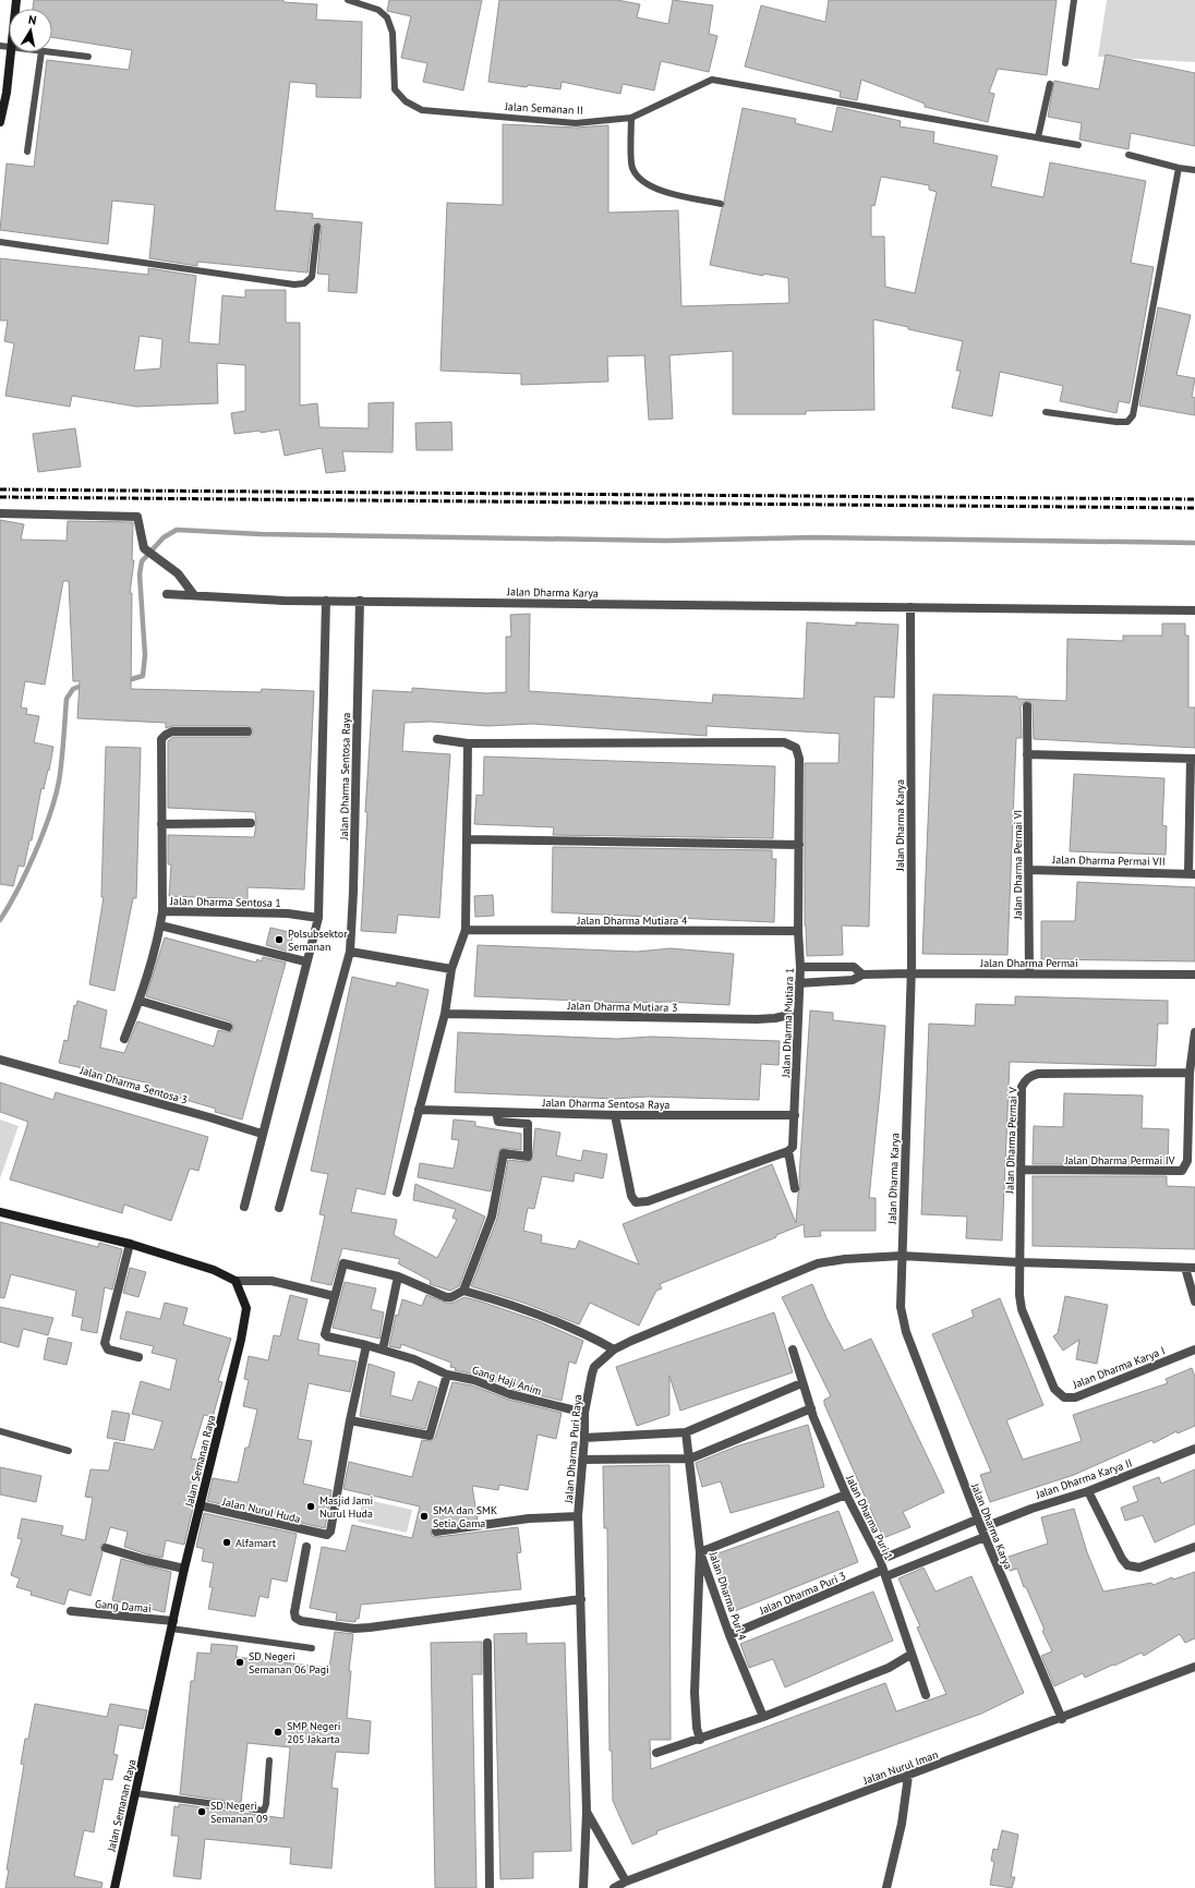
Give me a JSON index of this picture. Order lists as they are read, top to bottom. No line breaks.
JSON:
{"streets":{"street":["Jalan Dharma Karya","Jalan Dharma Sentosa Raya","Jalan Dharma Permai VII","Jalan Dharma Permai VI","Jalan Dharma Sentosa 1","Jalan Dharma Mutiara 4","Jalan Dharma Permai","Jalan Dharma Mutiara 3","Jalan Dharma Mutiara 1","Jalan Dharma Sentosa 3","Jalan Dharma Permai V","Jalan Dharma Permai IV","Jalan Dharma Karya I","Gang Haji Anim","Jalan Dharma Puri Raya","Jalan Semanan Raya","Jalan Dharma Karya II","Jalan Nurul Huda","Jalan Dharma Puri 1","Jalan Dharma Puri 3","Jalan Dharma Puri 4","Gang Damai","Jalan Nurul Iman"],"lane":["Jalan Semanan II"]},"crossings":[["Jalan Dharma Karya","Jalan Dharma Sentosa Raya"],["Jalan Dharma Karya","Jalan Dharma Permai"],["Jalan Dharma Karya","Jalan Dharma Puri Raya"],["Jalan Dharma Karya","Jalan Dharma Karya II"],["Jalan Dharma Karya","Jalan Dharma Puri 3"],["Jalan Dharma Karya","Jalan Nurul Iman"],["Jalan Dharma Sentosa Raya","Jalan Dharma Mutiara 1"],["Jalan Dharma Permai VII","Jalan Dharma Permai VI"],["Jalan Dharma Permai VI","Jalan Dharma Permai"],["Jalan Dharma Mutiara 4","Jalan Dharma Mutiara 1"],["Jalan Dharma Permai","Jalan Dharma Mutiara 1"],["Jalan Dharma Mutiara 3","Jalan Dharma Mutiara 1"],["Jalan Dharma Permai V","Jalan Dharma Permai IV"],["Jalan Dharma Permai V","Jalan Dharma Karya I"],["Gang Haji Anim","Jalan Dharma Puri Raya"],["Jalan Dharma Puri Raya","Jalan Nurul Iman"],["Jalan Semanan Raya","Jalan Nurul Huda"],["Jalan Semanan Raya","Gang Damai"],["Jalan Dharma Karya II","Jalan Dharma Puri 3"],["Jalan Dharma Puri 1","Jalan Dharma Puri 3"],["Jalan Dharma Puri 1","Jalan Dharma Puri 4"],["Jalan Dharma Puri 3","Jalan Dharma Puri 4"]],"places":["Polsubsektor Semanan","Masjid Jami Nurul Huda","SMA dan SMK Setia Gama","Alfamart","SD Negeri Semanan 06 Pagi","SMP Negeri 205 Jakarta","SD Negeri Semanan 09"],"north":"top"}
